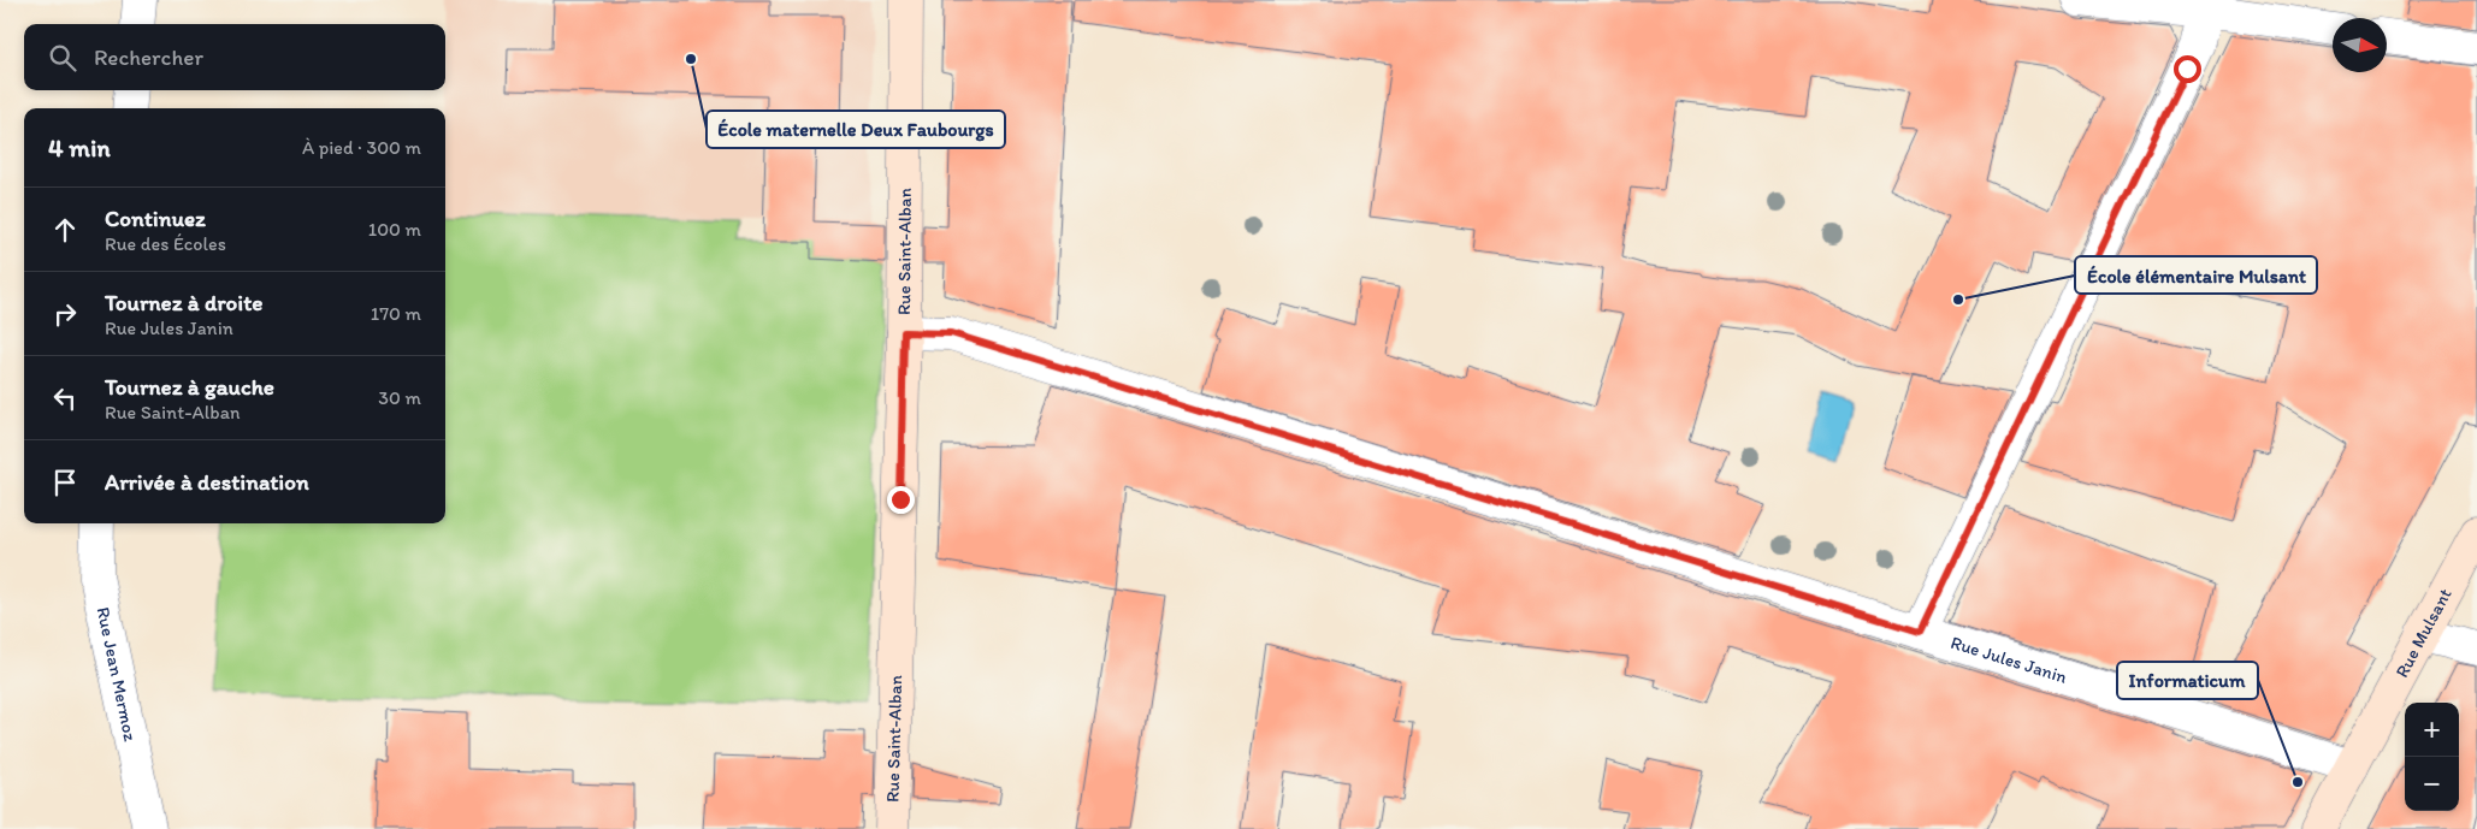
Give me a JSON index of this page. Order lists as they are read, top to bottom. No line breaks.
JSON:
{"streets":{"street":["Rue Saint-Alban","Rue Mulsant","Rue Jules Janin","Rue Jean Mermoz"]},"crossings":[["Rue Saint-Alban","Rue Jules Janin"],["Rue Mulsant","Rue Jules Janin"]],"places":["École maternelle Deux Faubourgs","École élémentaire Mulsant","Informaticum"],"north":"right","page":{"search":"Rechercher","heading":["4 min","À pied · 300 m"],"list":[["Continuez","Rue des Écoles","100 m"],["Tournez à droite","Rue Jules Janin","170 m"],["Tournez à gauche","Rue Saint-Alban","30 m"],"Arrivée à destination"],"map_buttons":["+","−"]}}
